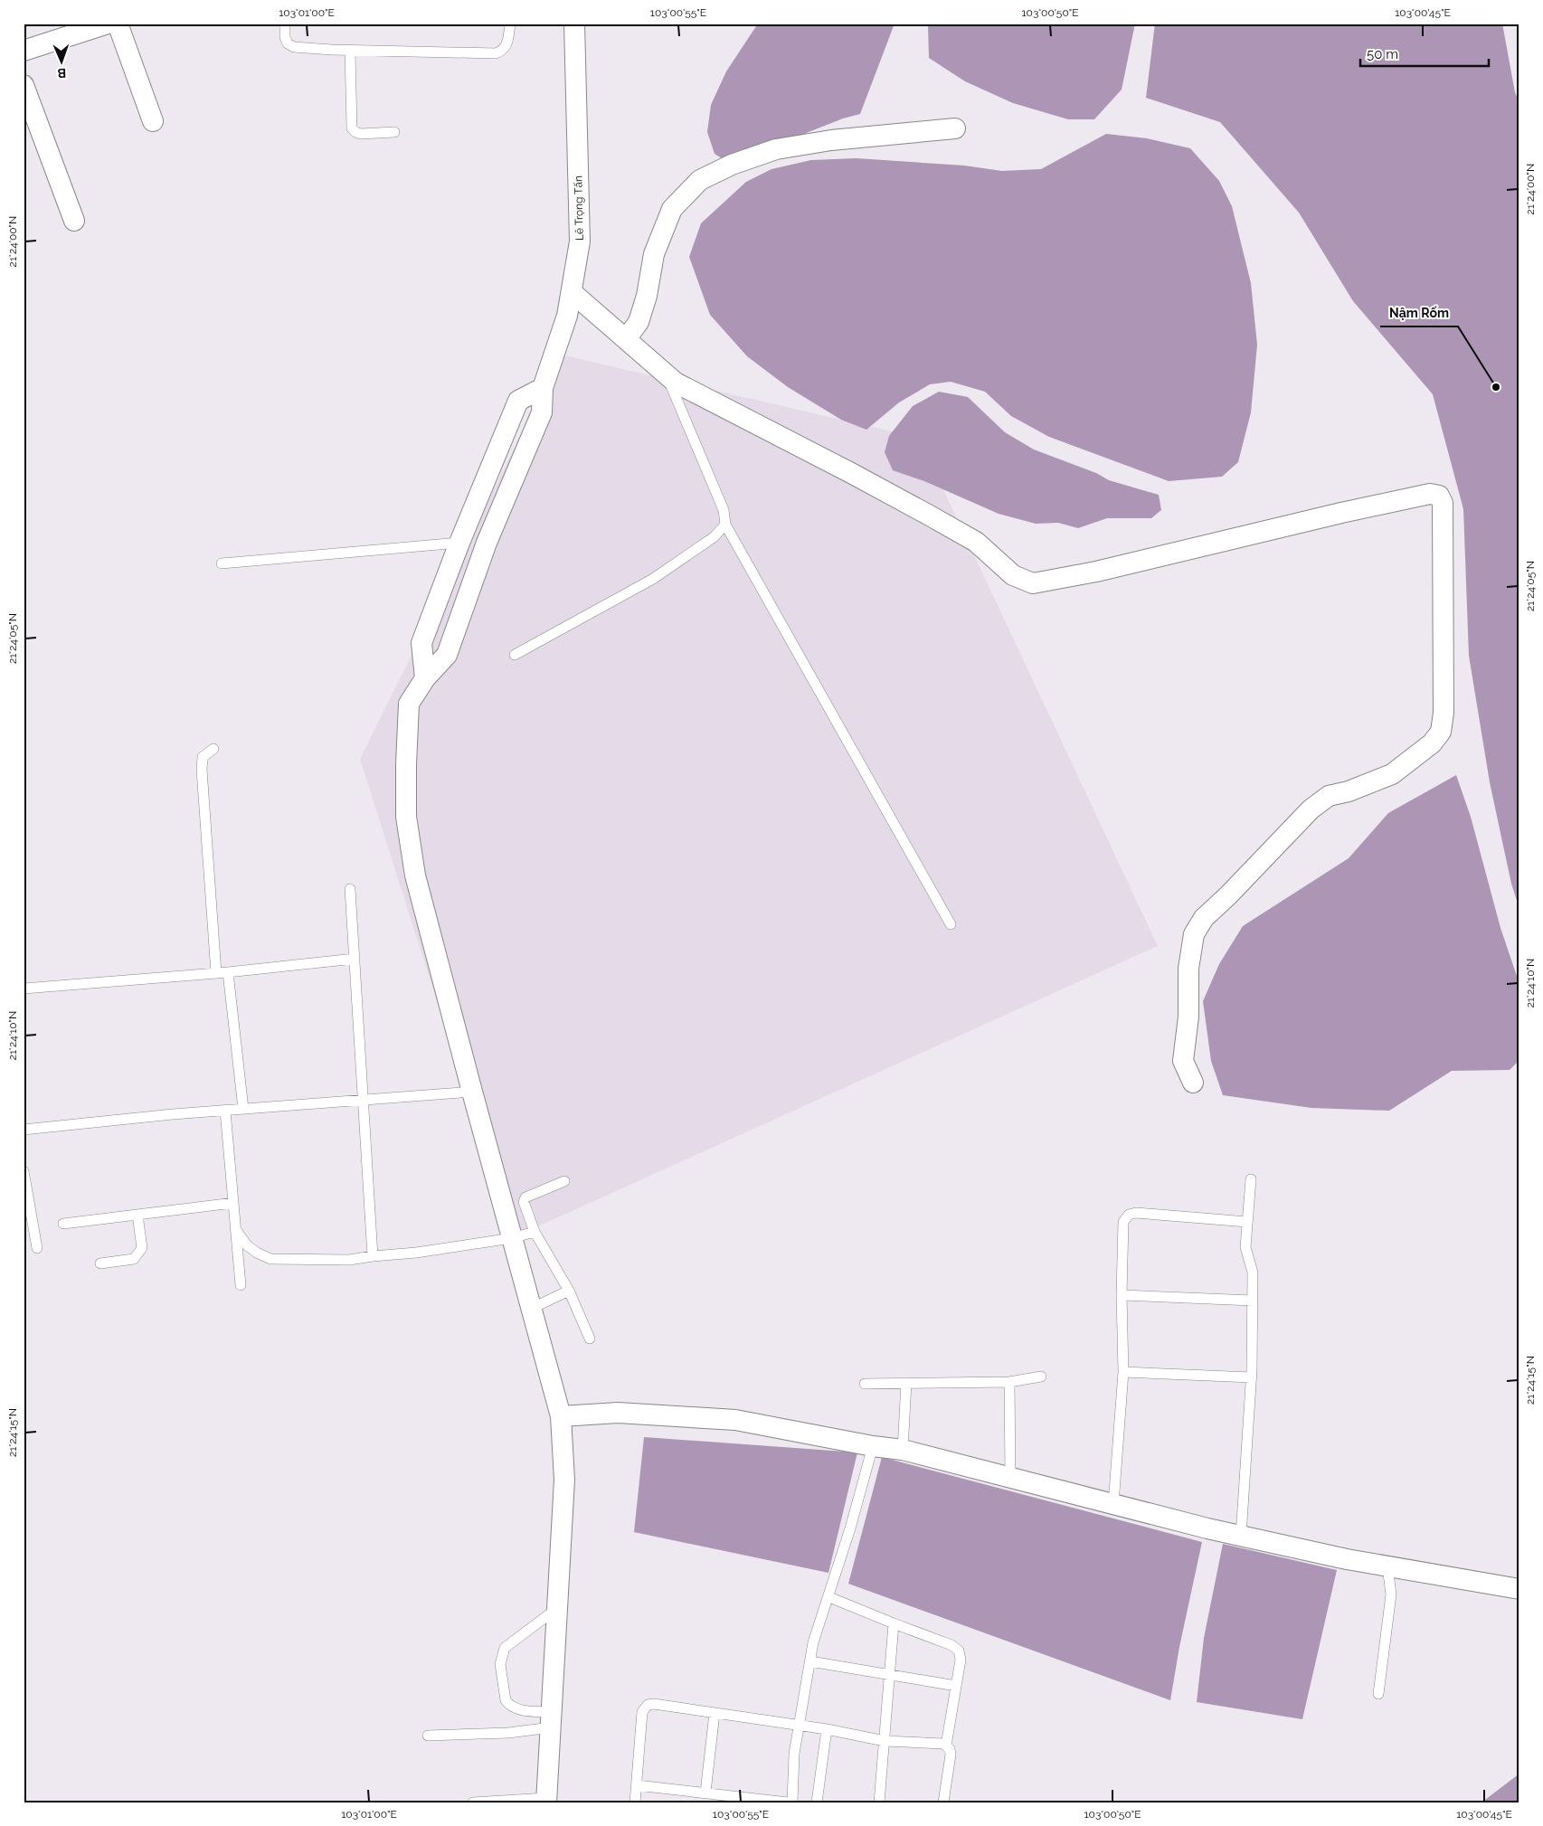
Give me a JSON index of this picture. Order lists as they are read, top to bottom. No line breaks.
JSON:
{"streets":{"street":["Lê Trọng Tấn"]},"places":["Nậm Rốm"],"scale_bar":"50 m","north":"bottom","coordinates":["103°01'00\"E","103°00'55\"E","103°00'50\"E","103°00'45\"E","21°24'00\"N","21°24'05\"N","21°24'10\"N","21°24'15\"N"]}
